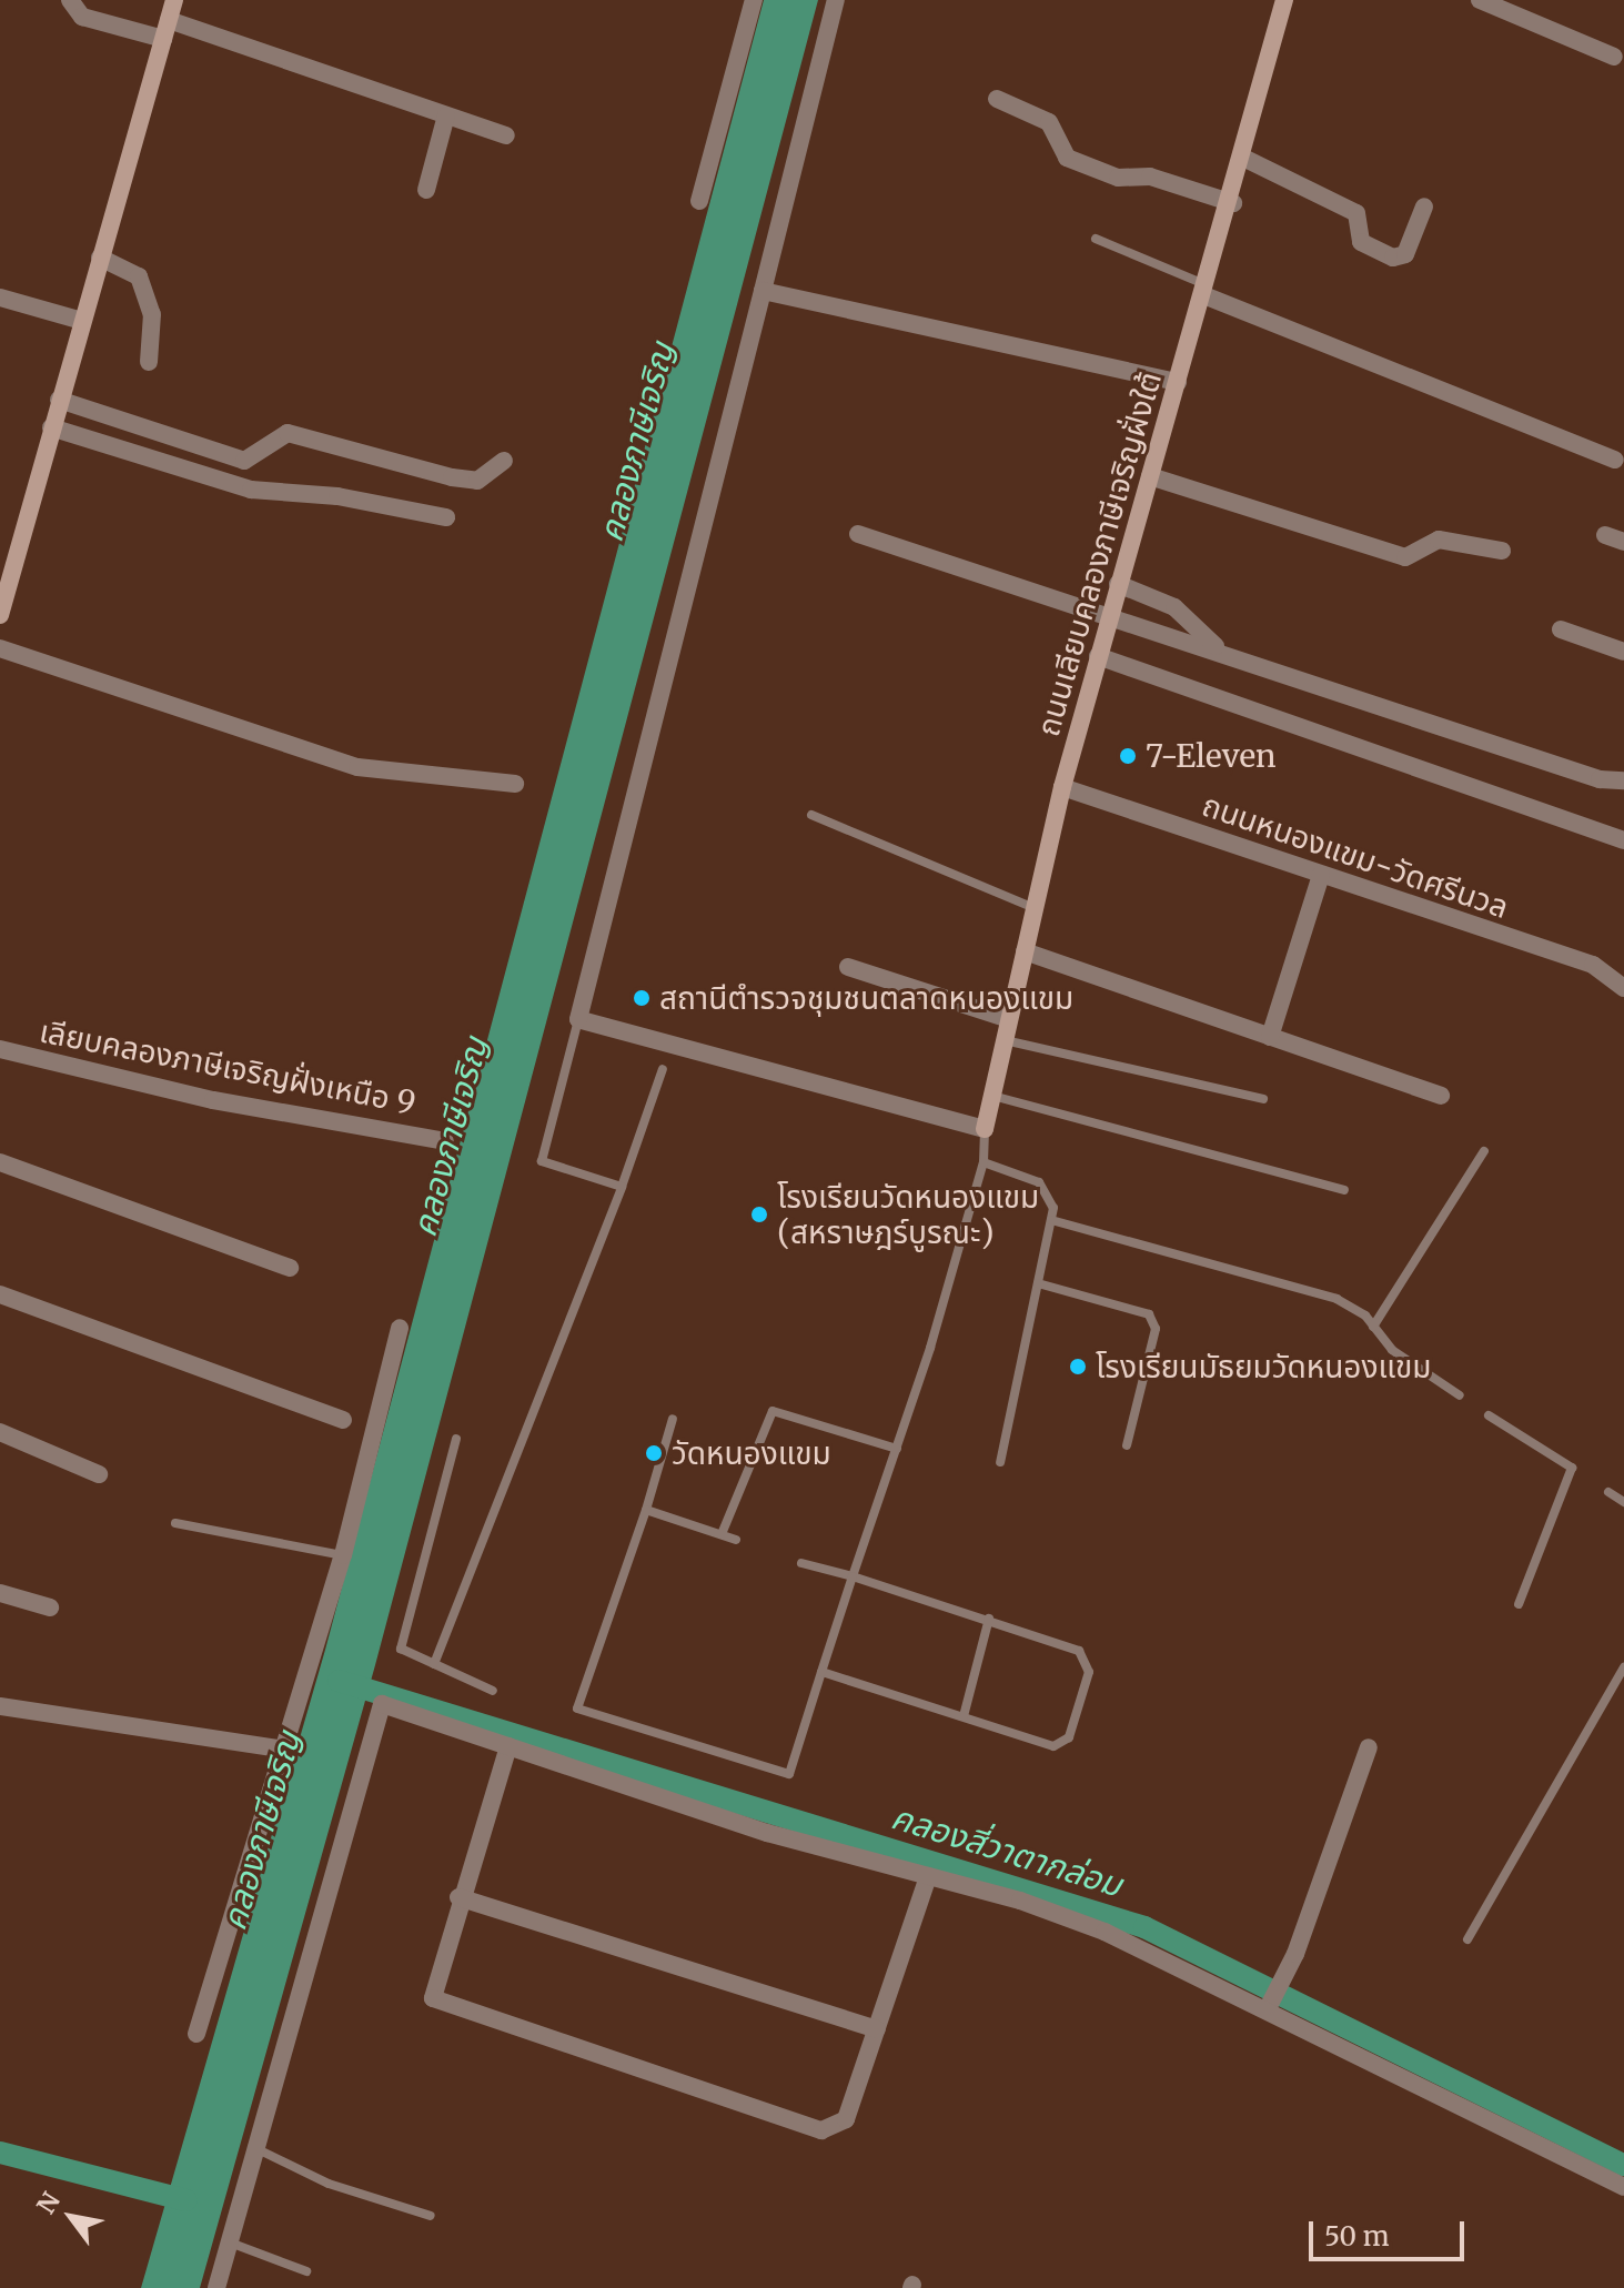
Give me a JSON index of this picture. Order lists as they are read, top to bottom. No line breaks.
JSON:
{"streets":{"street":["ถนนเลียบคลองภาษีเจริญฝั่งใต้","ถนนหนองแขม-วัดศรีนวล","เลียบคลองภาษีเจริญฝั่งเหนือ 9"]},"crossings":[["ถนนเลียบคลองภาษีเจริญฝั่งใต้","ถนนหนองแขม-วัดศรีนวล"]],"water":["คลองภาษีเจริญ","คลองสี่วาตากล่อม"],"places":["7-Eleven","สถานีตำรวจชุมชนตลาดหนองแขม","โรงเรียนวัดหนองแขม (สหราษฎร์บูรณะ)","โรงเรียนมัธยมวัดหนองแขม","วัดหนองแขม"],"scale_bar":"50 m","north":"top left"}
